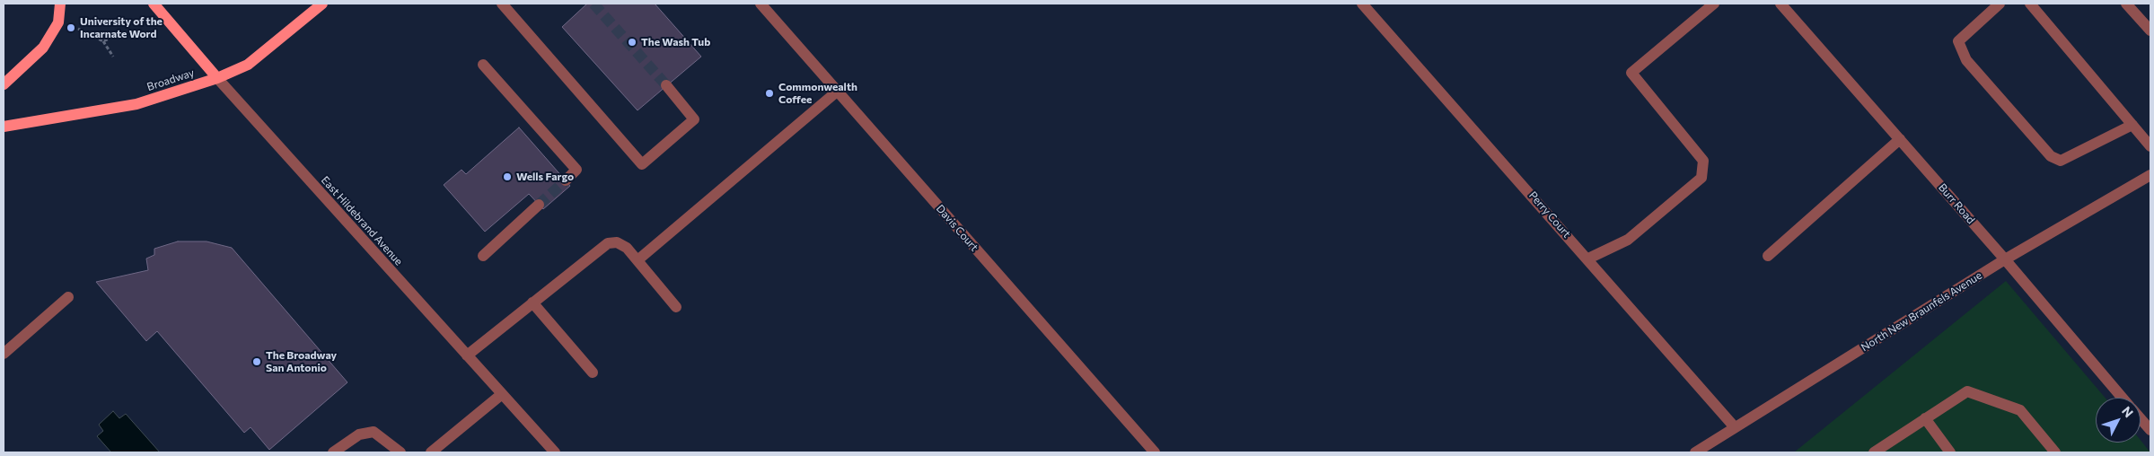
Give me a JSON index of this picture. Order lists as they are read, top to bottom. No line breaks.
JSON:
{"streets":{"main road":["Broadway","East Hildebrand Avenue"],"street":["Burr Road","Perry Court","Davis Court","North New Braunfels Avenue"]},"crossings":[["Broadway","East Hildebrand Avenue"],["Burr Road","North New Braunfels Avenue"],["Perry Court","North New Braunfels Avenue"]],"places":["University of the Incarnate Word","The Wash Tub","Commonwealth Coffee","Wells Fargo","The Broadway San Antonio"],"north":"top right"}
